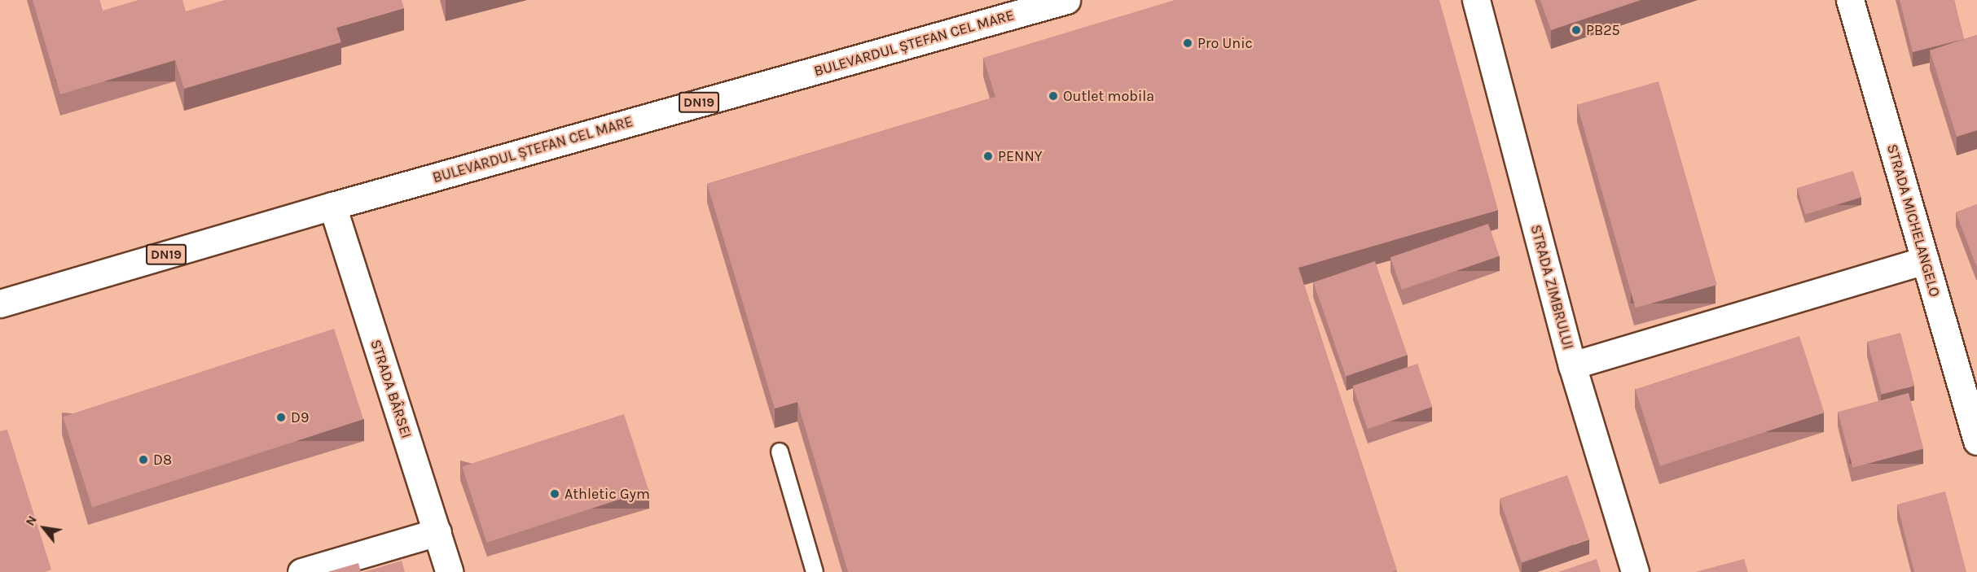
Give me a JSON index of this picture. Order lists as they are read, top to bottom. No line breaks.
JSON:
{"streets":{"street":["BULEVARDUL ȘTEFAN CEL MARE","DN19","STRADA MICHELANGELO","STRADA ZIMBRULUI","STRADA BÂRSEI"]},"crossings":[["BULEVARDUL ȘTEFAN CEL MARE","STRADA BÂRSEI"]],"places":["PB25","Pro Unic","Outlet mobila","PENNY","D9","D8","Athletic Gym"],"north":"top left"}
